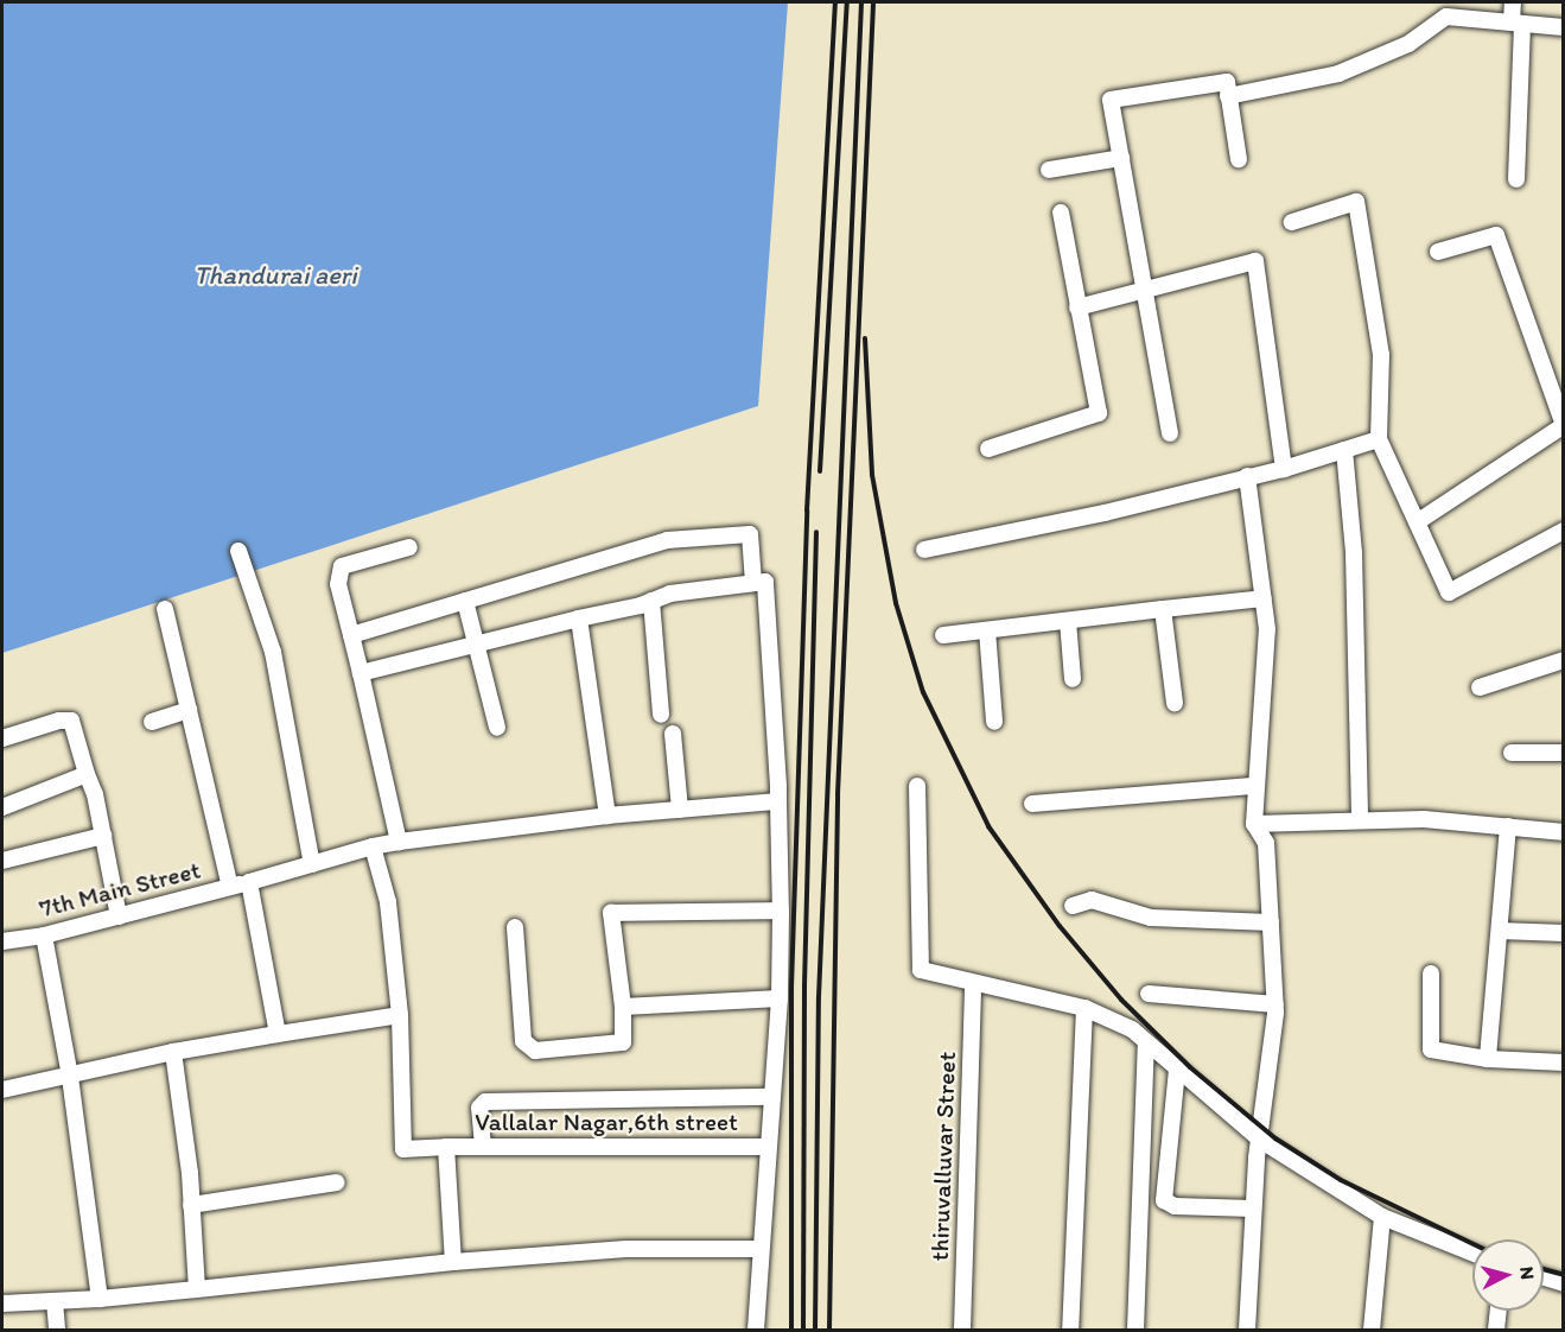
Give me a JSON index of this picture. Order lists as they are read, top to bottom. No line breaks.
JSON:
{"streets":{"street":["7th Main Street","Vallalar Nagar,6th street","thiruvalluvar Street"]},"water":["Thandurai aeri"],"north":"right"}
